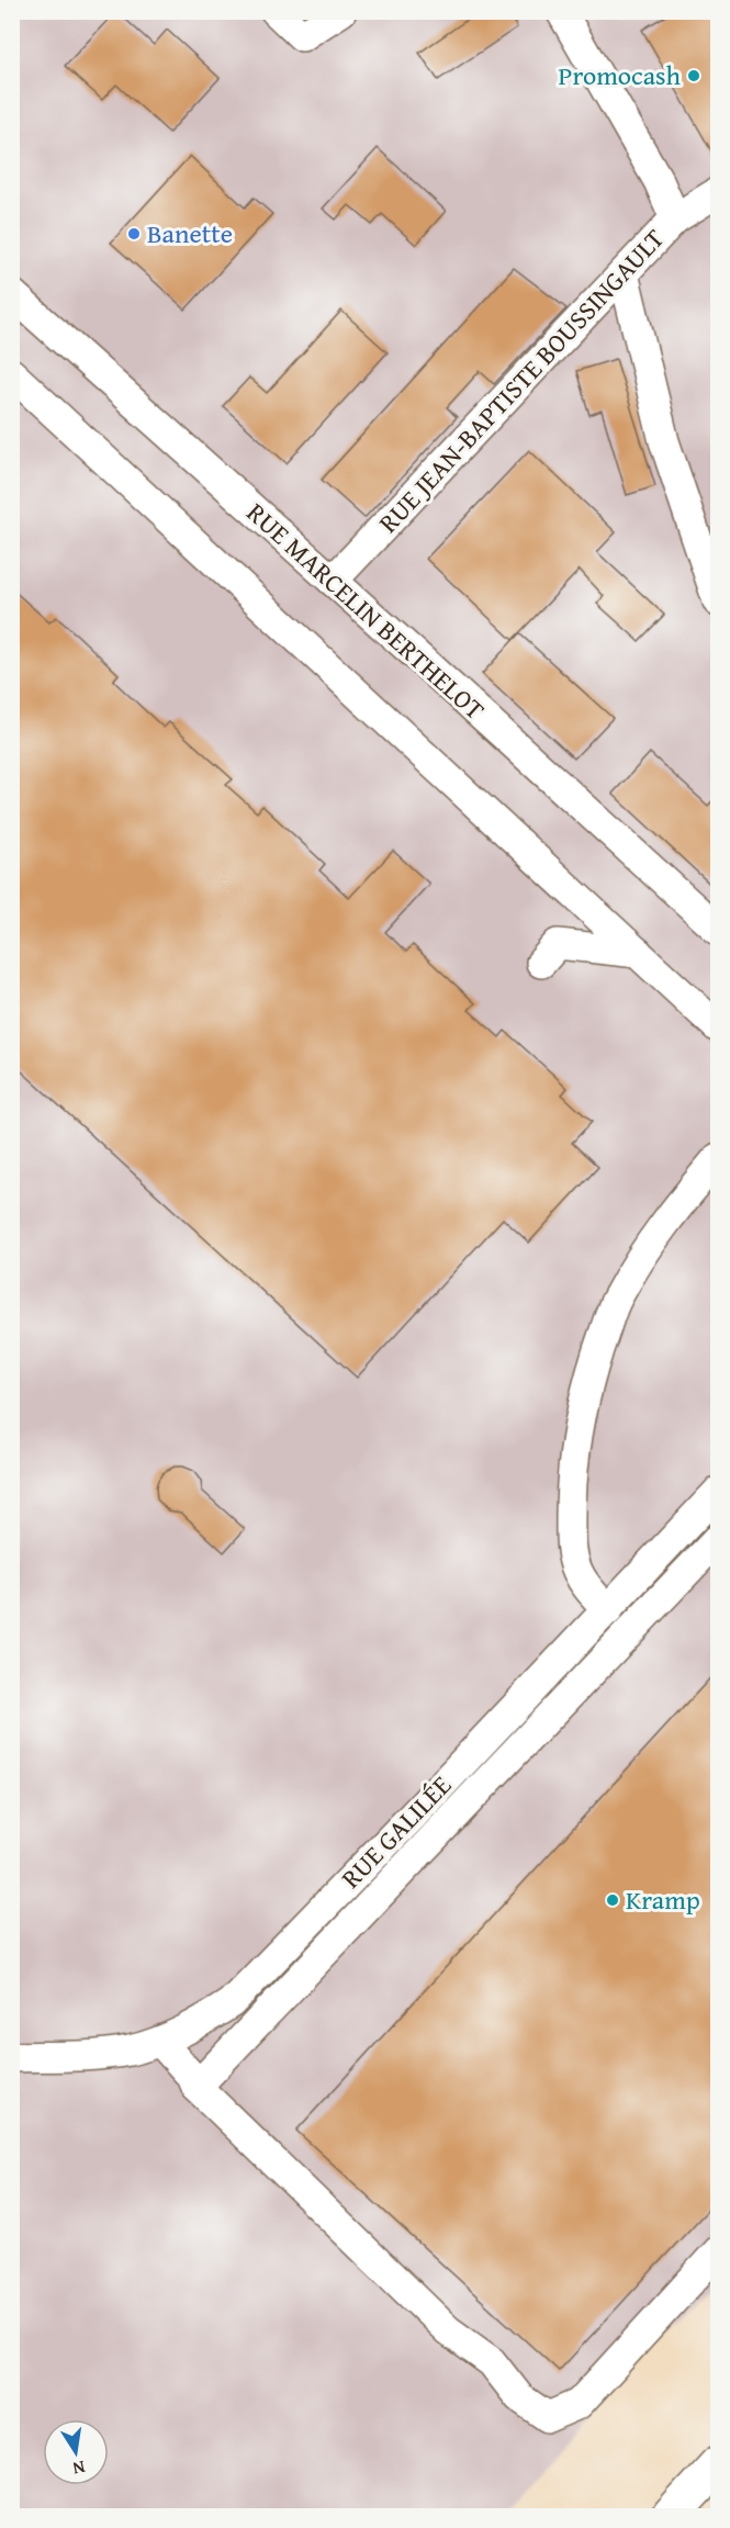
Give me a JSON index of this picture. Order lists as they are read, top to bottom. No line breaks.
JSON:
{"streets":{"street":["RUE JEAN-BAPTISTE BOUSSINGAULT","RUE MARCELIN BERTHELOT","RUE GALILÉE"]},"crossings":[["RUE JEAN-BAPTISTE BOUSSINGAULT","RUE MARCELIN BERTHELOT"]],"places":["Promocash","Banette","Kramp"],"north":"bottom"}
